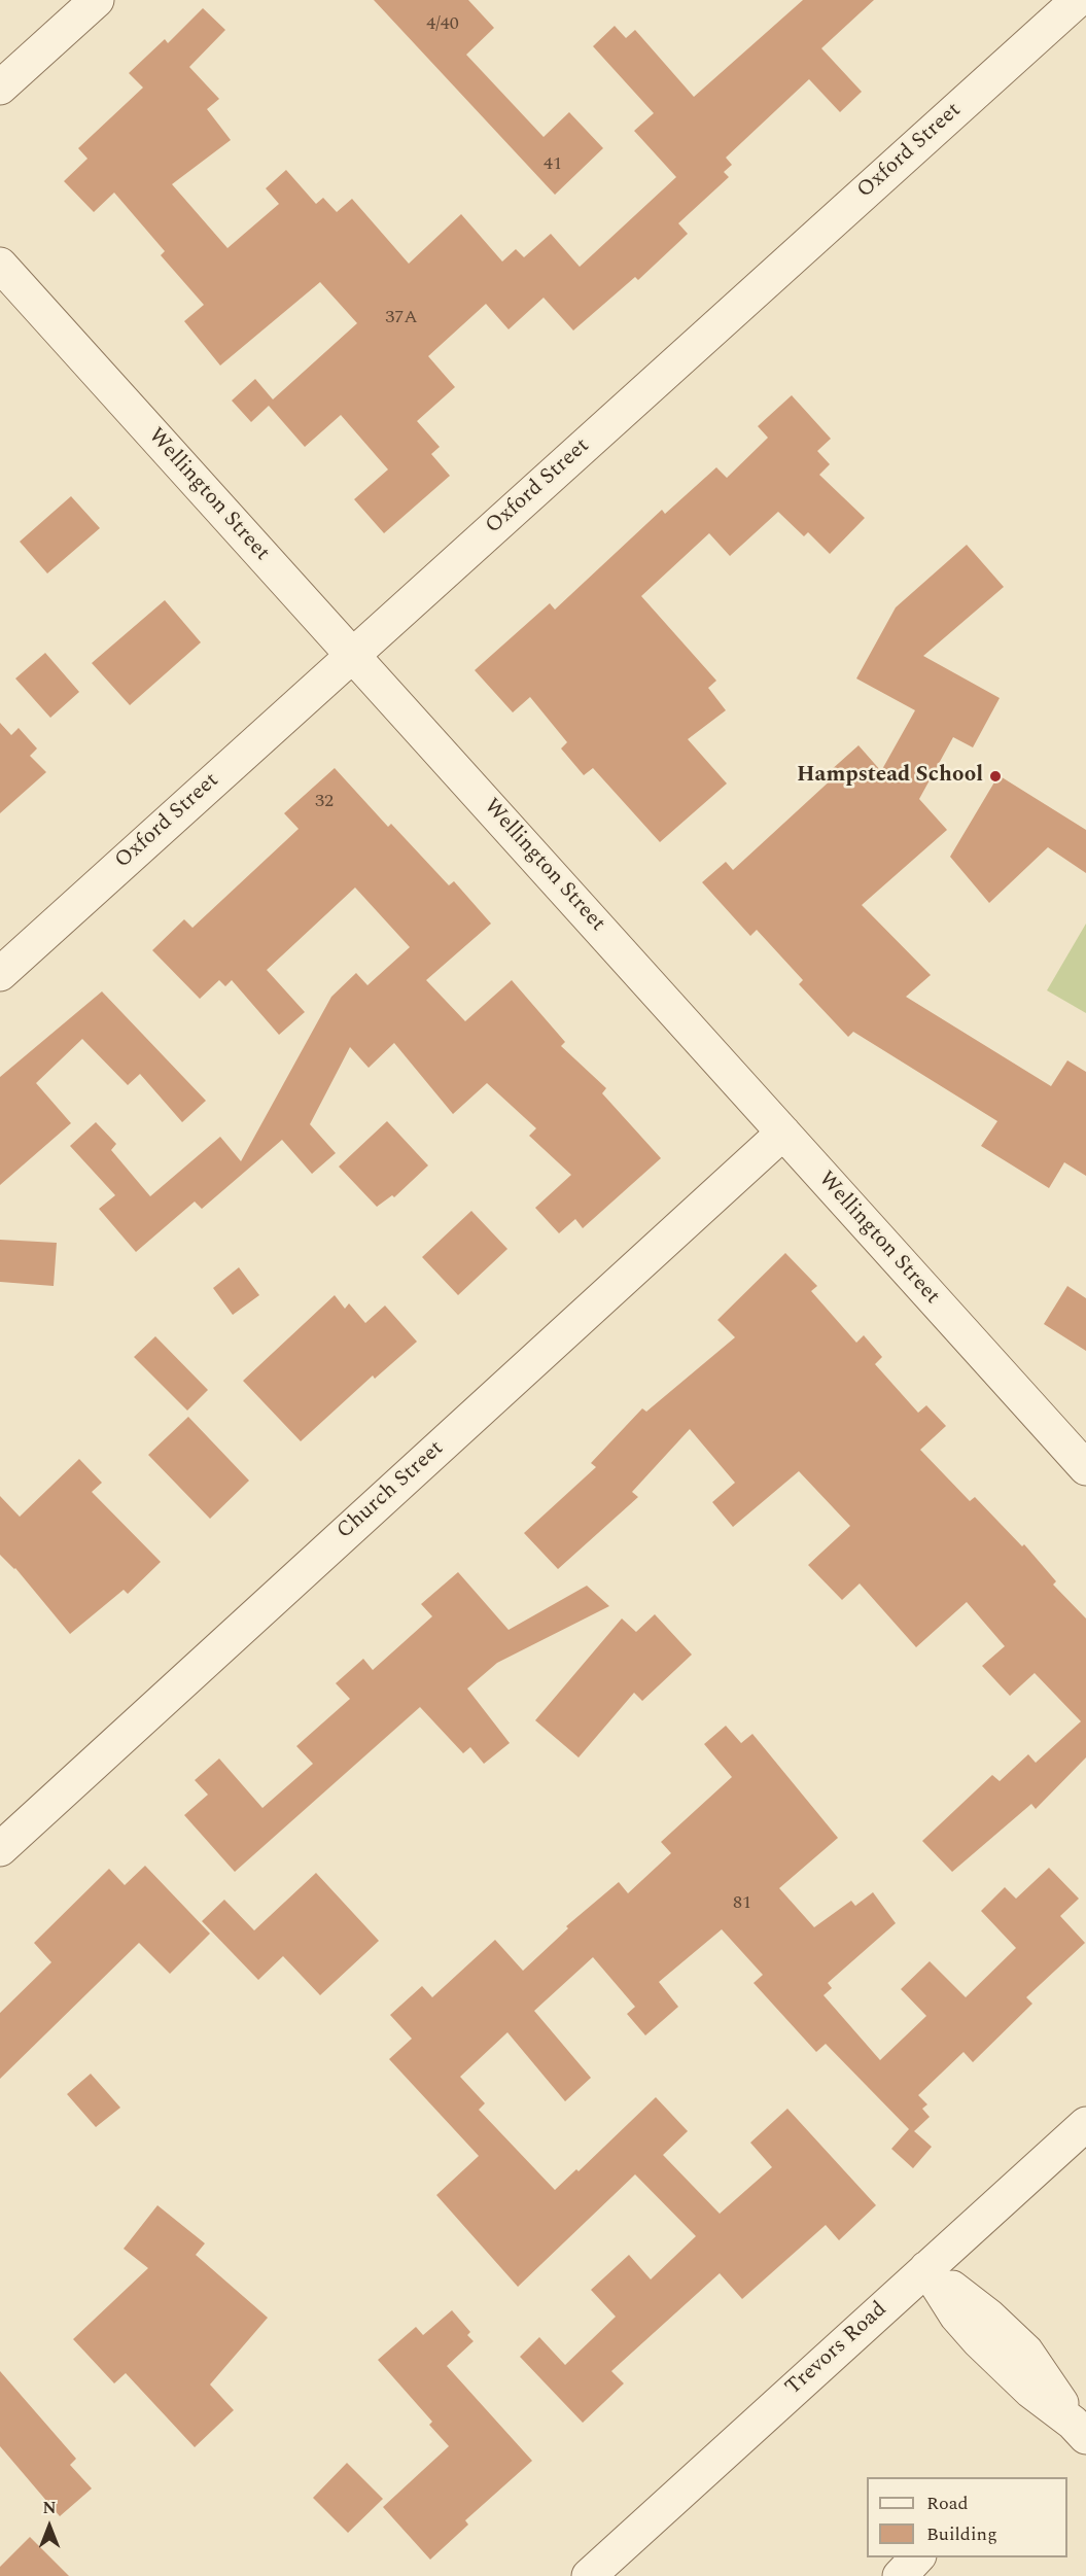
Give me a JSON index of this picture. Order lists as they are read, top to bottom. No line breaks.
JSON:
{"streets":{"street":["Oxford Street","Wellington Street","Church Street","Trevors Road"]},"crossings":[["Oxford Street","Wellington Street"],["Wellington Street","Church Street"]],"places":["Hampstead School"],"house_numbers":["4/40","41","37A","32","81"],"legend":["Road","Building"],"north":"top"}
